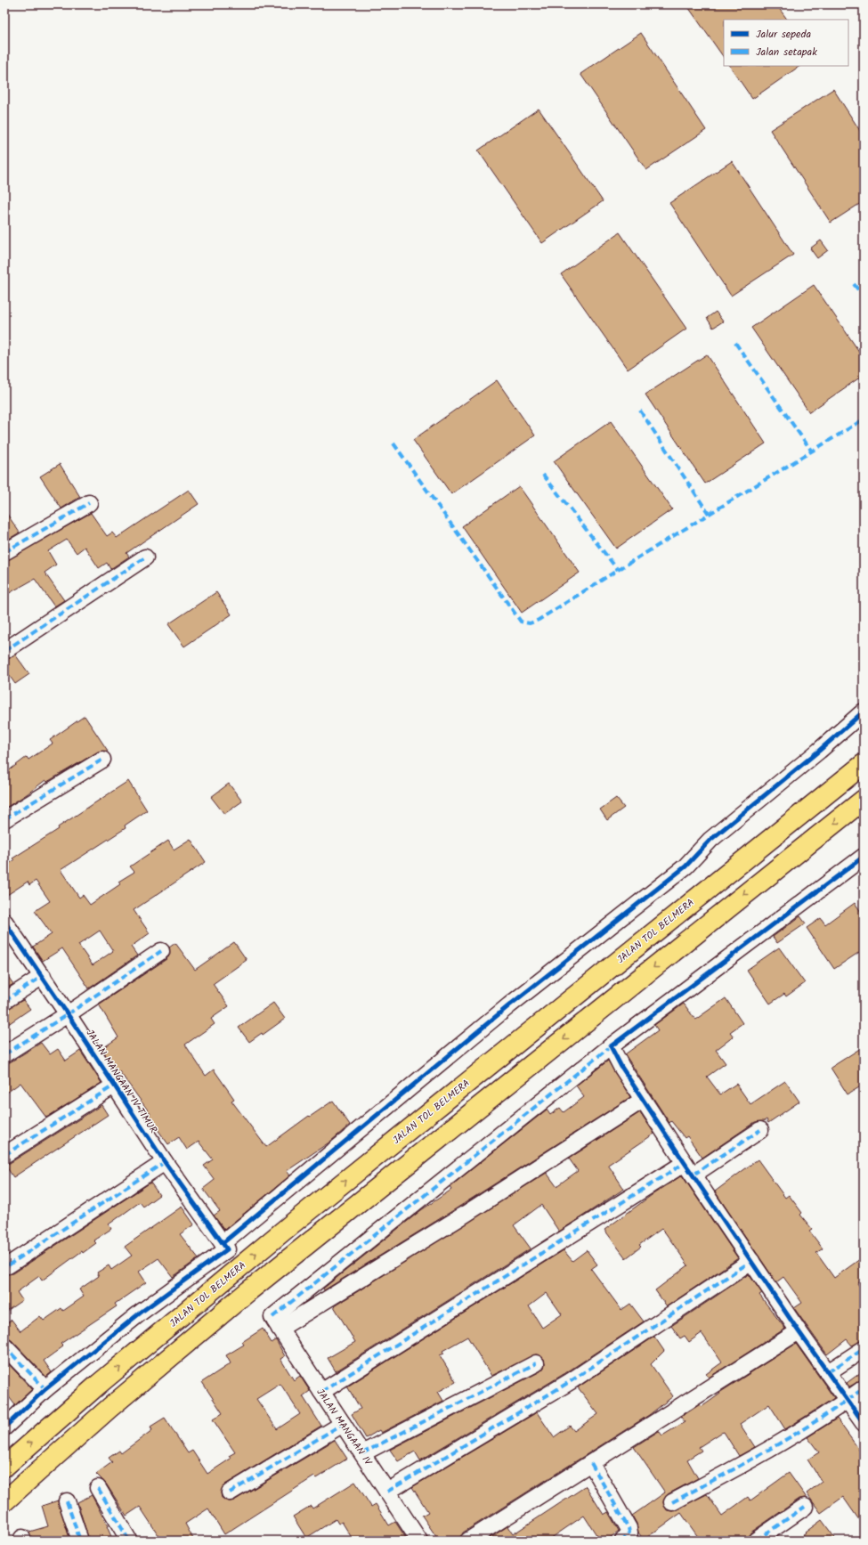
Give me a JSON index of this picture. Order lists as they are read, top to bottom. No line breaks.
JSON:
{"streets":{"highway":["JALAN TOL BELMERA"],"street":["JALAN MANGAAN IV TIMUR","JALAN MANGAAN IV"]},"legend":["Jalur sepeda","Jalan setapak"]}
